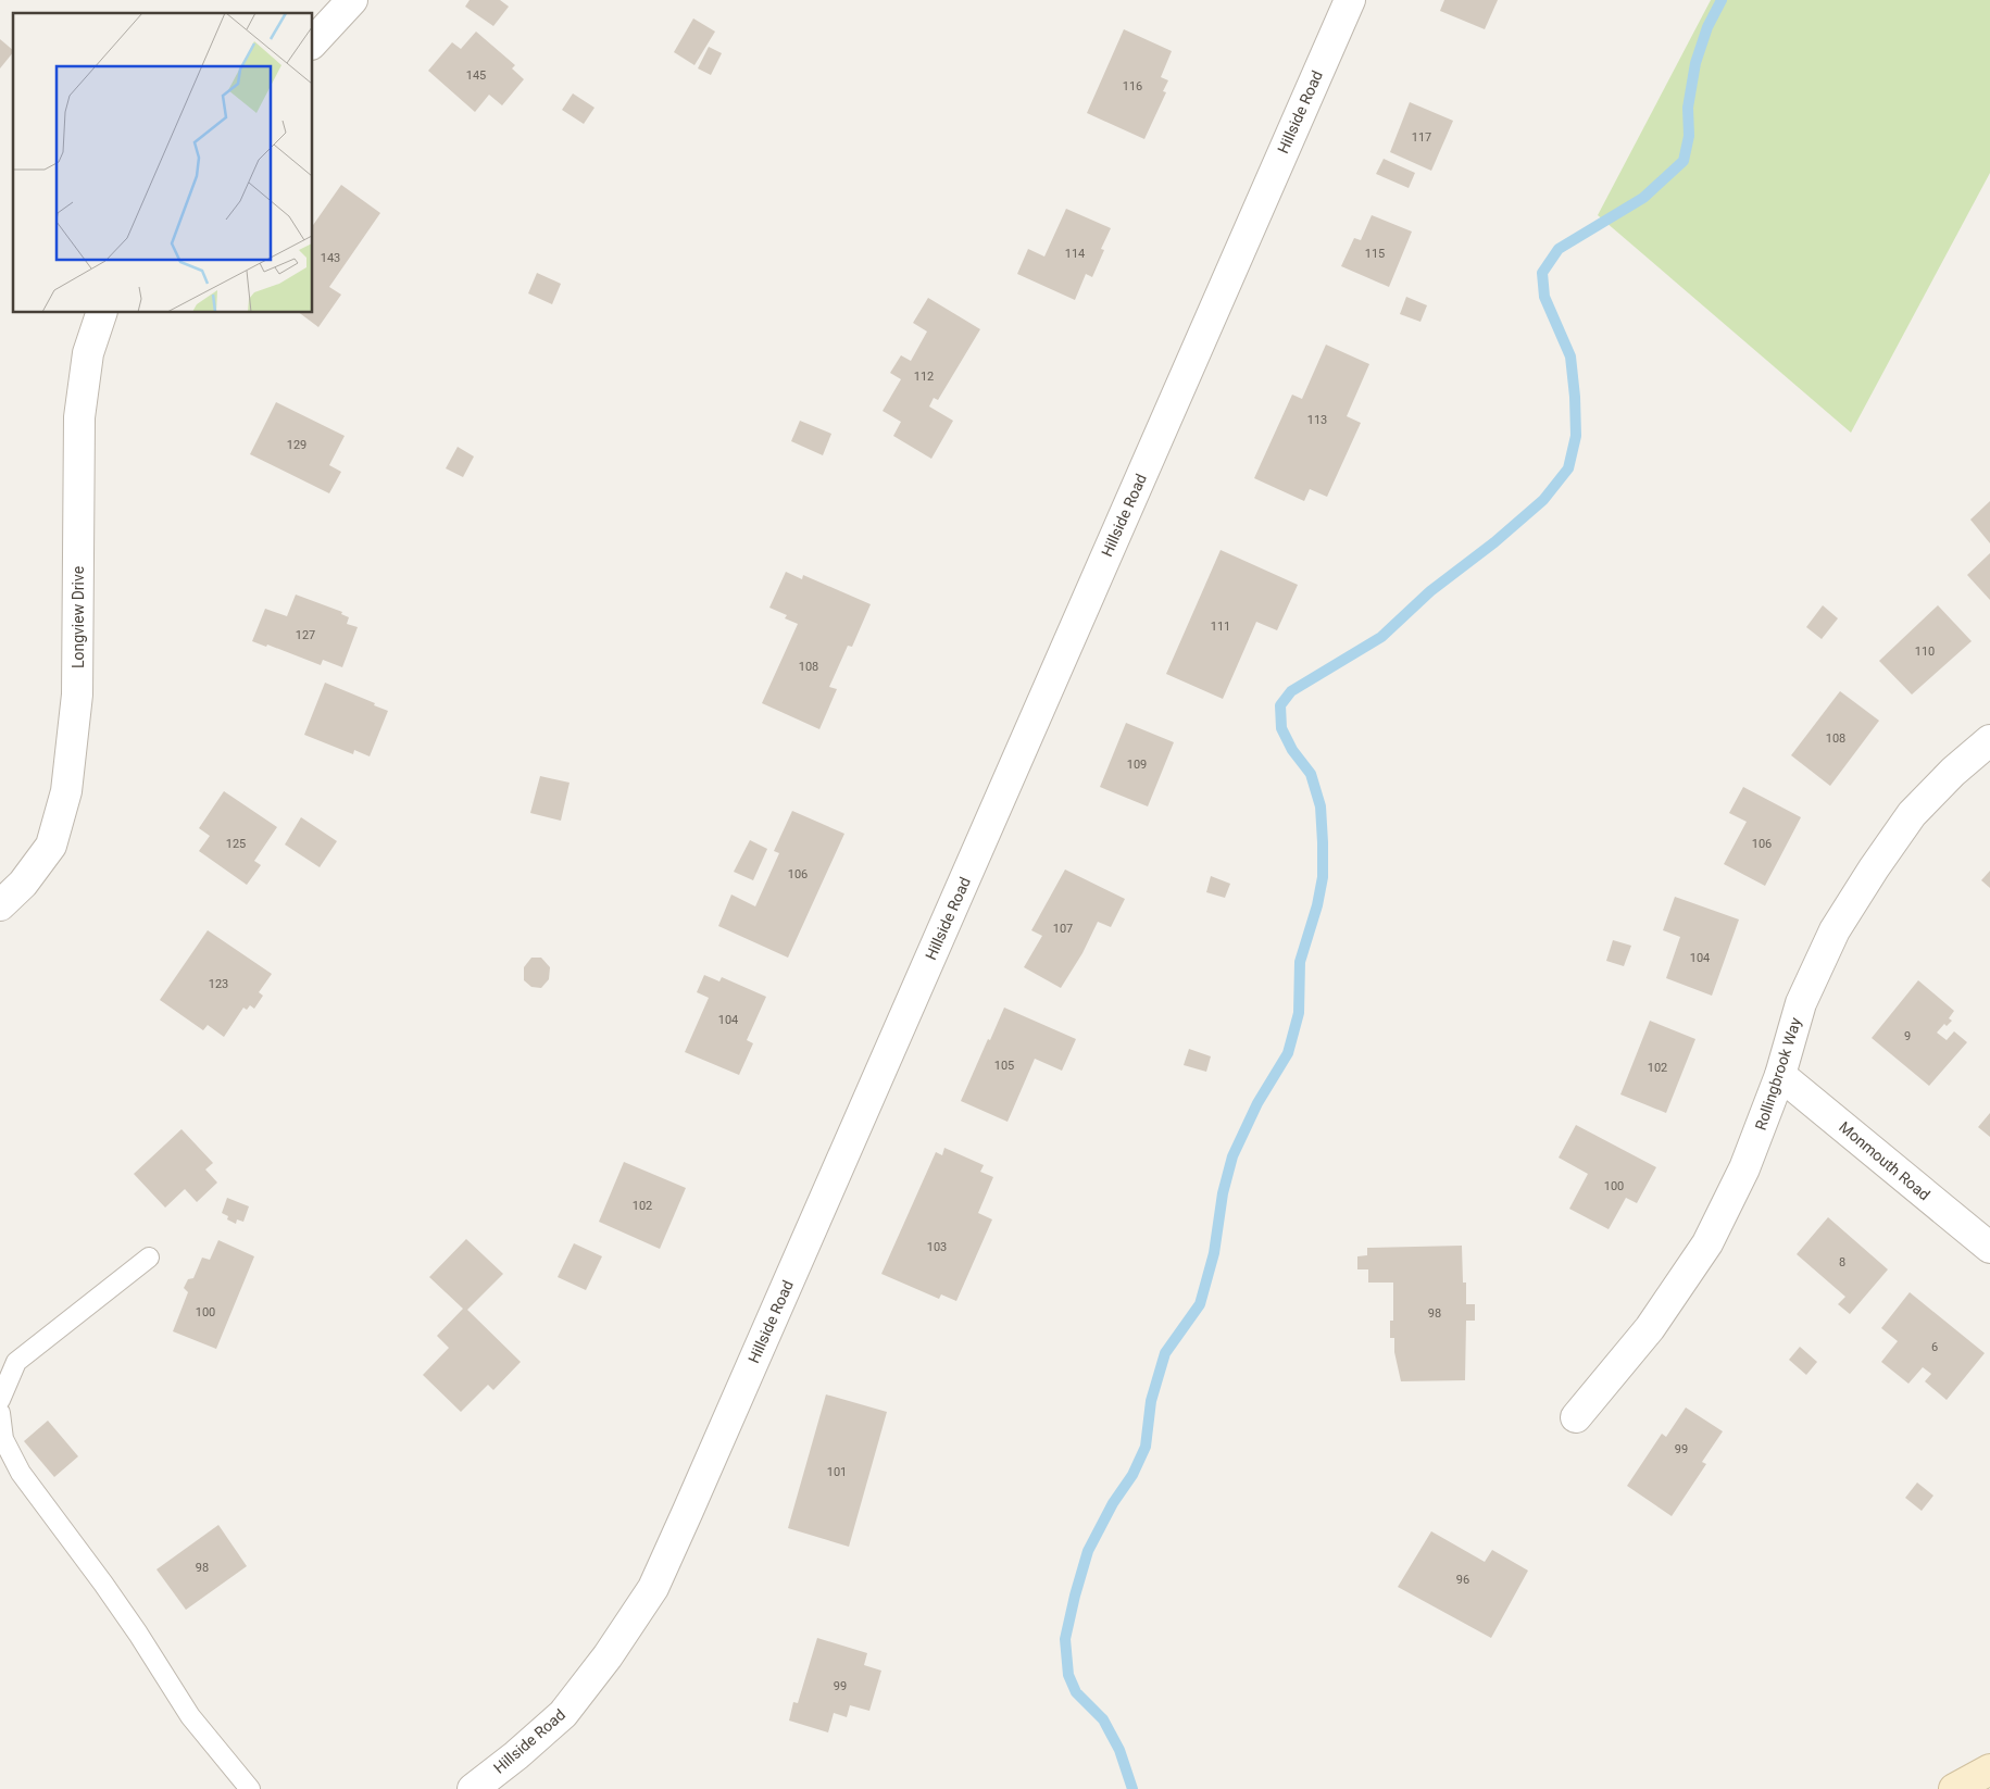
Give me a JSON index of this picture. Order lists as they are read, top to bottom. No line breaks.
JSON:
{"streets":{"street":["Hillside Road","Longview Drive","Rollingbrook Way","Monmouth Road"]},"crossings":[["Rollingbrook Way","Monmouth Road"]],"house_numbers":["145","116","117","114","115","143","112","113","129","111","127","110","108","108","109","125","106","106","107","104","123","104","9","105","102","100","102","103","8","100","98","6","99","101","98","96","99"]}
